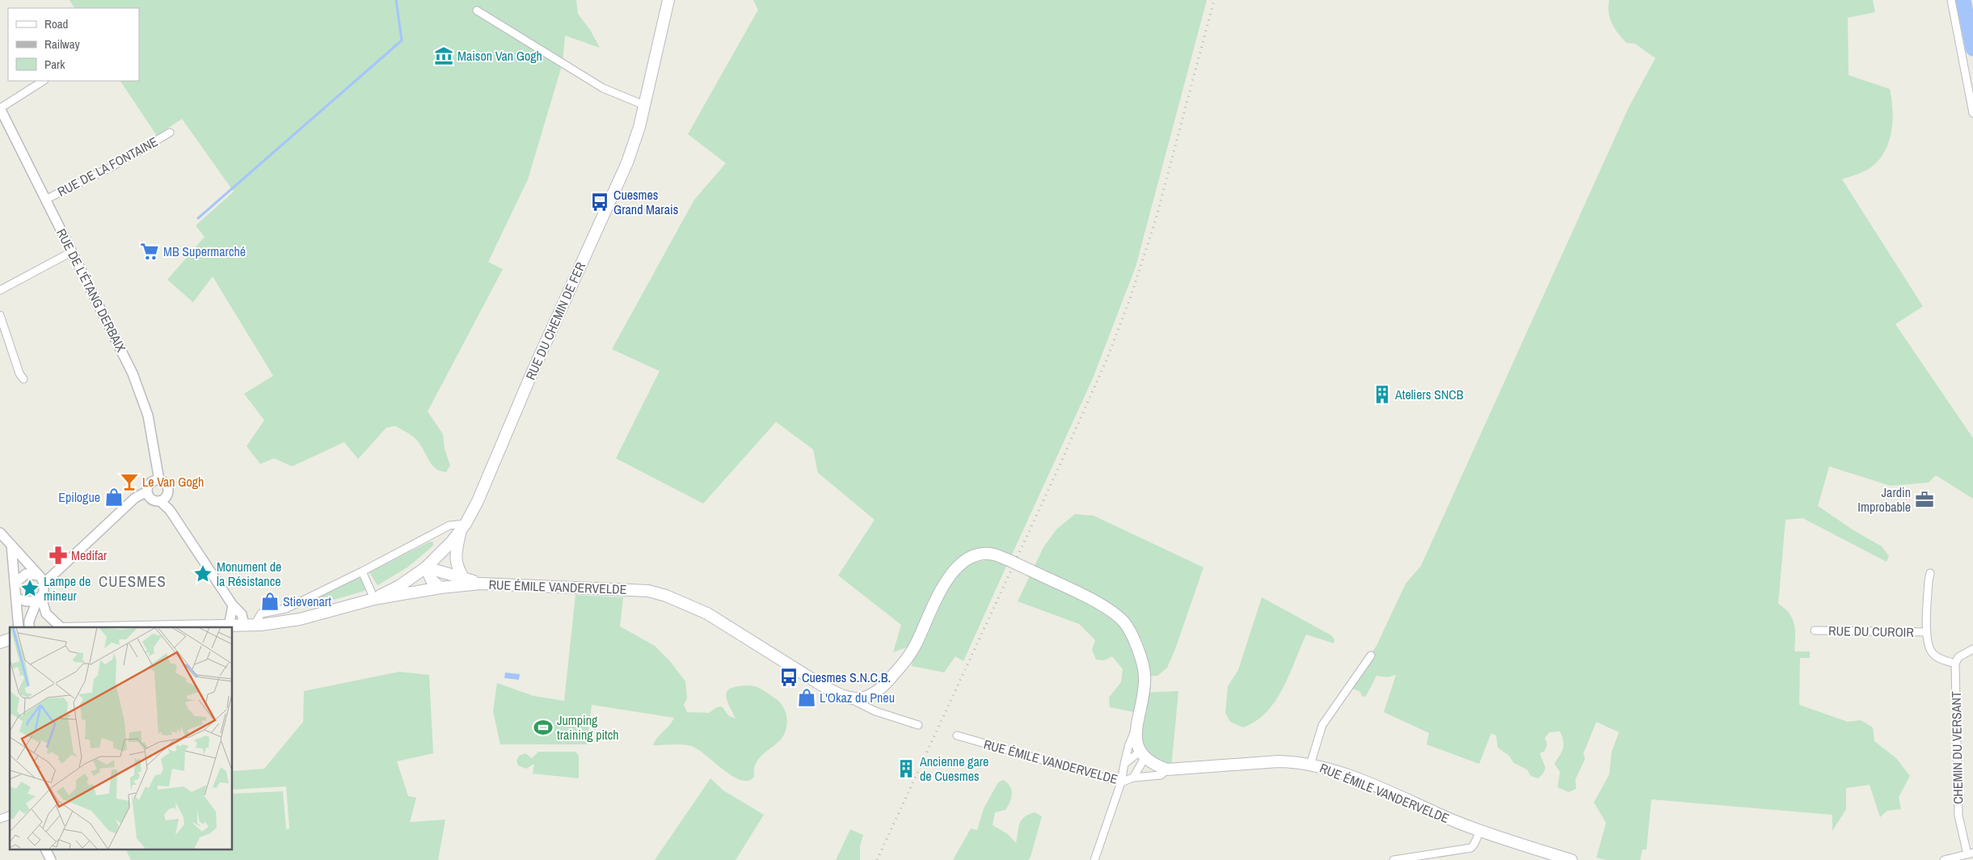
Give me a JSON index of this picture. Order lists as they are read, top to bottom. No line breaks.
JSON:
{"streets":{"main road":["RUE DU CHEMIN DE FER","RUE ÉMILE VANDERVELDE"],"street":["RUE DE LA FONTAINE","RUE DE L'ÉTANG DERBAIX","RUE DU CUROIR","CHEMIN DU VERSANT"]},"crossings":[["RUE DE LA FONTAINE","RUE DE L'ÉTANG DERBAIX"],["RUE DU CHEMIN DE FER","RUE ÉMILE VANDERVELDE"],["RUE DU CUROIR","CHEMIN DU VERSANT"]],"districts":["CUESMES"],"places":{"museum":["Maison Van Gogh"],"bus stop":["Cuesmes Grand Marais","Cuesmes S.N.C.B."],"supermarket":["MB Supermarché"],"building":["Ateliers SNCB","Ancienne gare de Cuesmes"],"bar":["Le Van Gogh"],"shop":["Epilogue","Stievenart","L'Okaz du Pneu"],"office":["Jardin Improbable"],"pharmacy":["Medifar"],"place":["Monument de la Résistance","Lampe de mineur"],"sports":["Jumping training pitch"]},"legend":["Road","Railway","Park"]}
